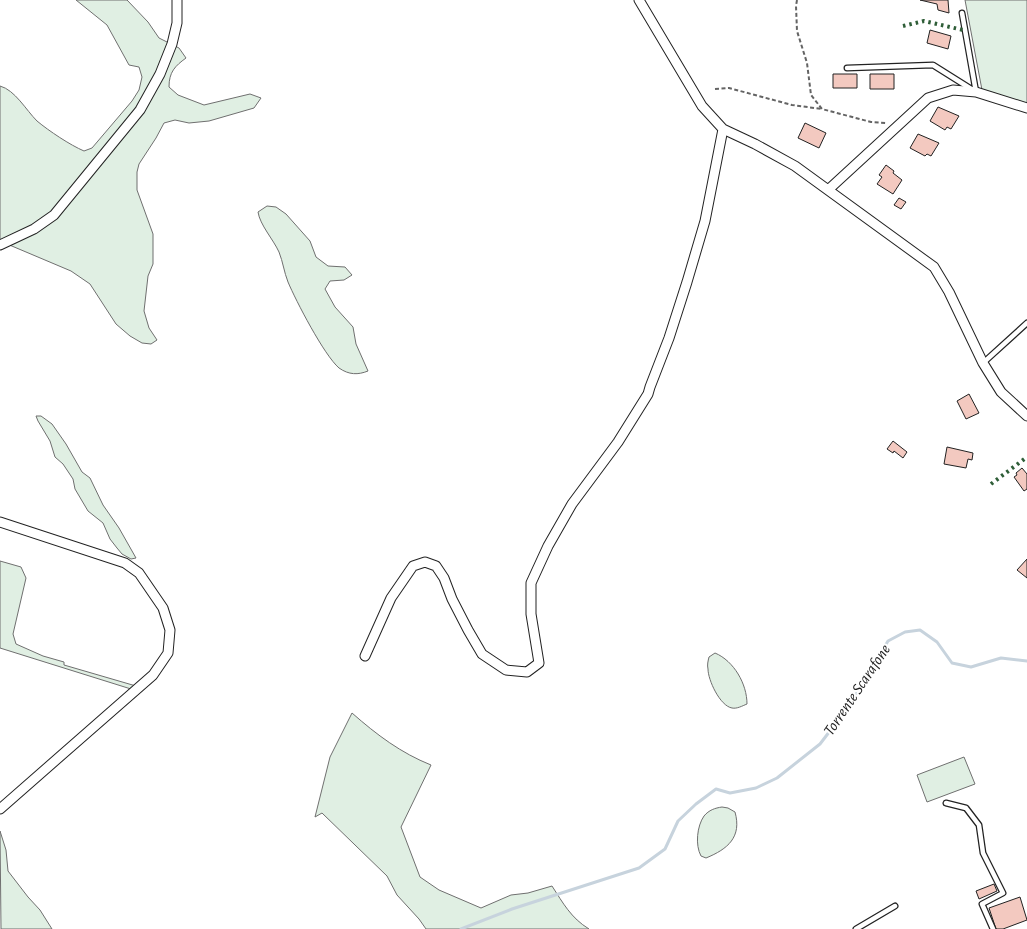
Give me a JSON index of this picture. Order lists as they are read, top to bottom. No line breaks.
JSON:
{"water":["Torrente Scarafone"]}
